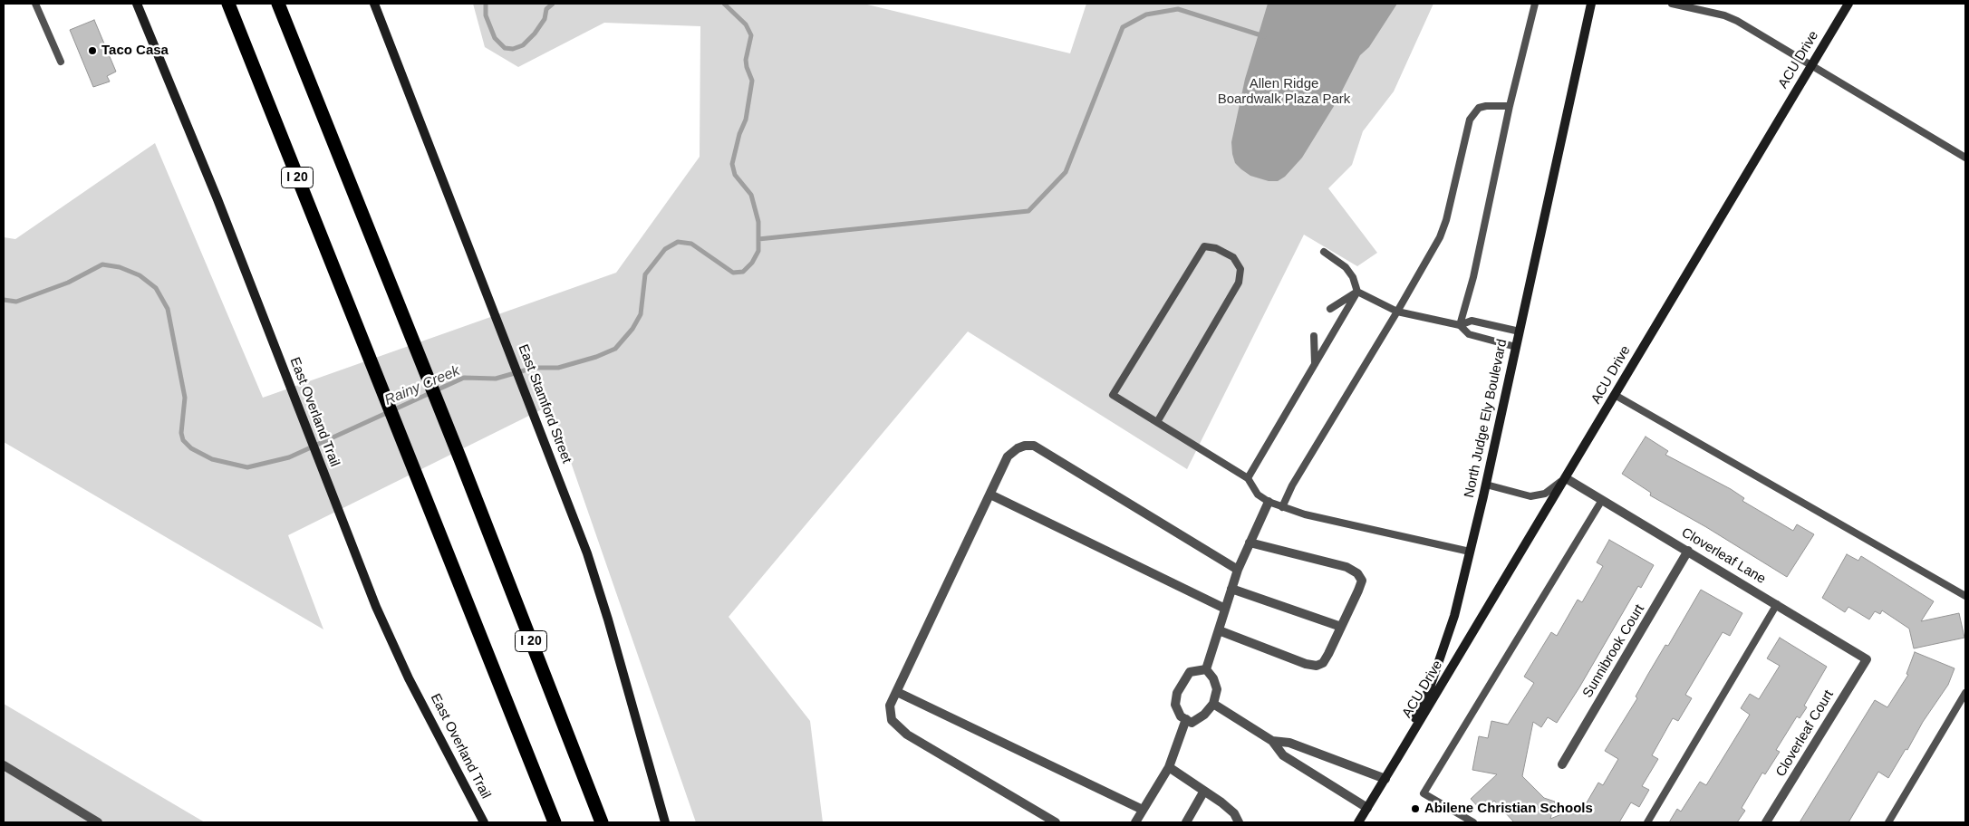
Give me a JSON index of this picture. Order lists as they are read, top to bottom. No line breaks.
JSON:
{"streets":{"highway":["I 20"],"main road":["ACU Drive","East Stamford Street","East Overland Trail","North Judge Ely Boulevard"],"street":["Cloverleaf Lane","Sunnibrook Court","Cloverleaf Court"]},"crossings":[["ACU Drive","North Judge Ely Boulevard"],["ACU Drive","Cloverleaf Lane"],["Cloverleaf Lane","Sunnibrook Court"],["Cloverleaf Lane","Cloverleaf Court"]],"water":["Rainy Creek"],"parks":["Allen Ridge Boardwalk Plaza Park"],"places":["Taco Casa","Abilene Christian Schools"]}
